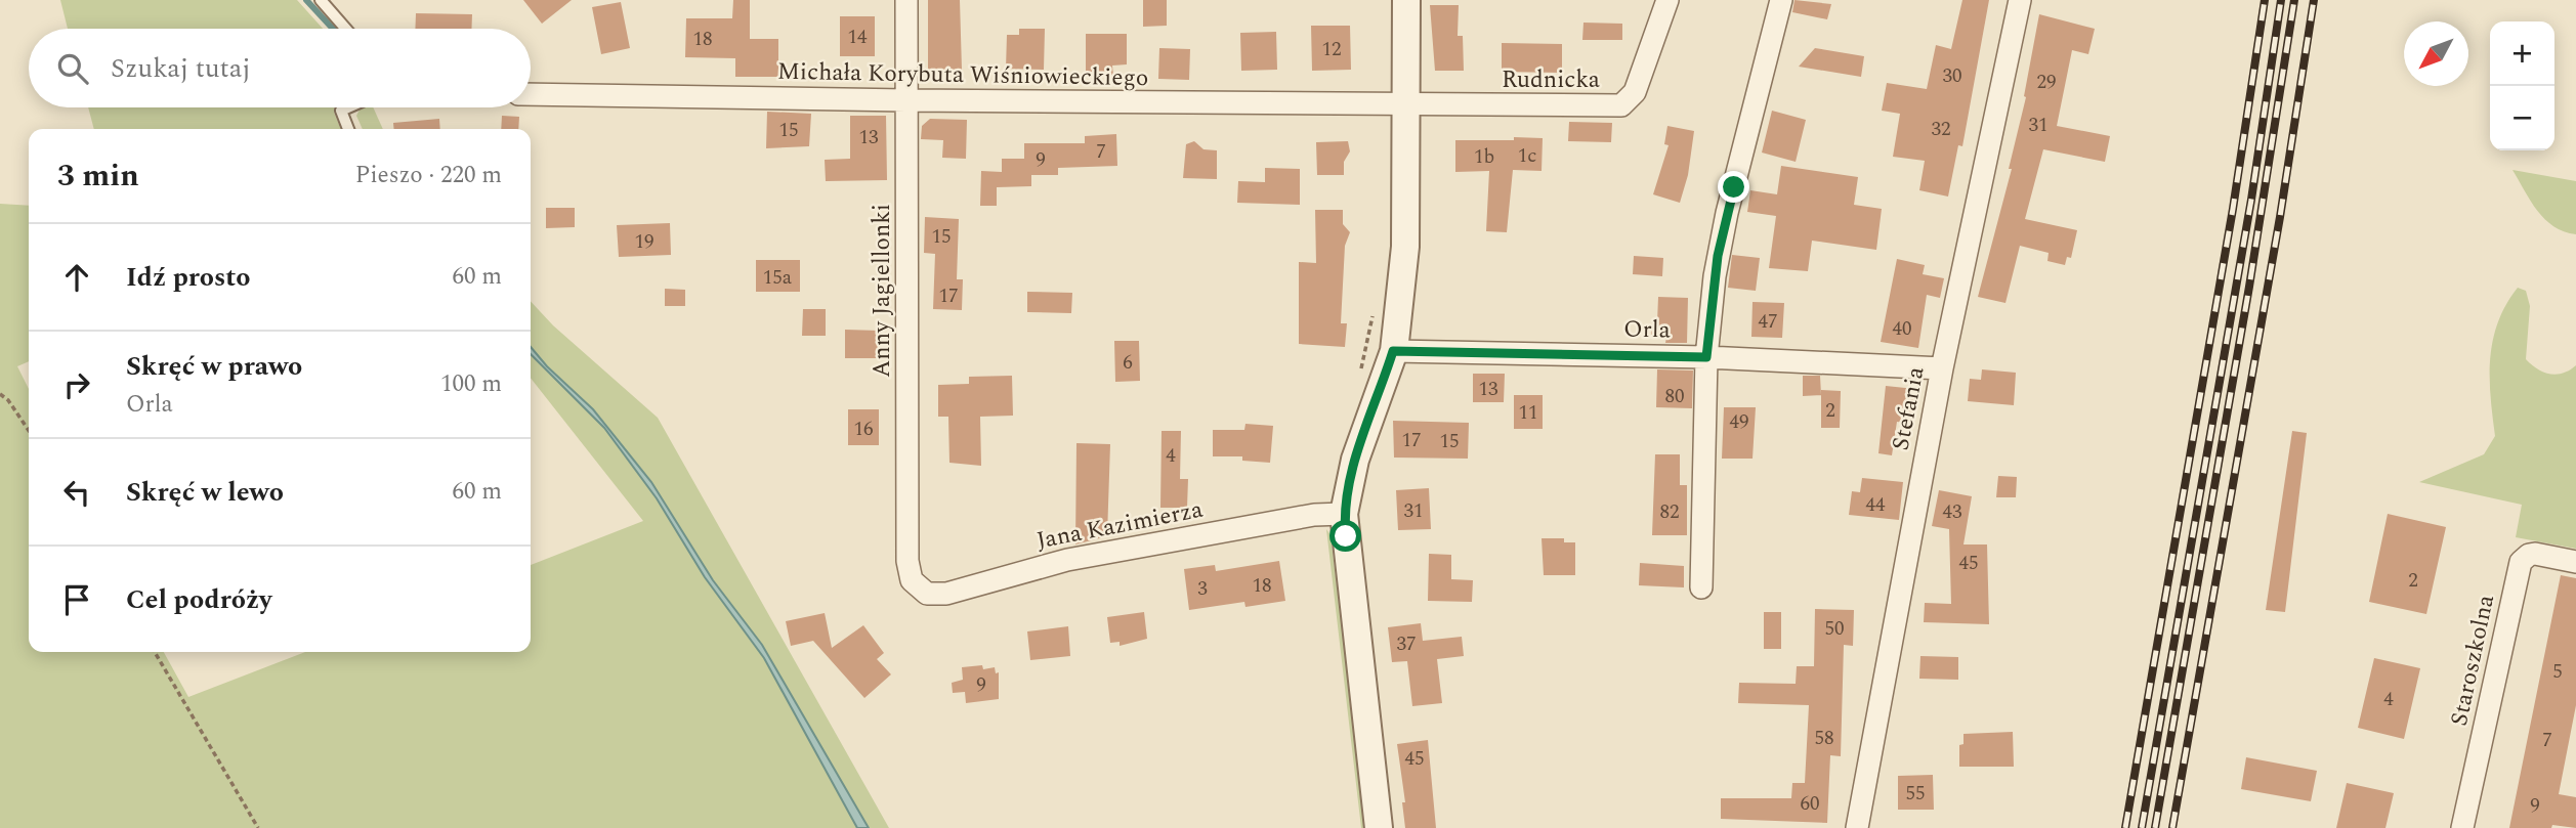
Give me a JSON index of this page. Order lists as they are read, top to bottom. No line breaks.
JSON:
{"streets":{"street":["Michała Korybuta Wiśniowieckiego","Rudnicka","Anny Jagiellonki","Orla","Stefania","Jana Kazimierza","Staroszkolna"]},"crossings":[["Michała Korybuta Wiśniowieckiego","Rudnicka"],["Michała Korybuta Wiśniowieckiego","Anny Jagiellonki"],["Anny Jagiellonki","Jana Kazimierza"],["Orla","Stefania"]],"house_numbers":["14","18","12","30","29","31","32","15","13","7","1c","1b","9","15","19","15a","17","47","40","6","13","80","2","11","49","16","17","15","4","44","31","82","43","45","2","18","3","50","37","5","9","4","58","7","45","55","60","9"],"north":"bottom left","page":{"map_buttons":["+","−"],"search":"Szukaj tutaj","heading":["3 min","Pieszo · 220 m"],"list":[["Idź prosto","60 m"],["Skręć w prawo","Orla","100 m"],["Skręć w lewo","60 m"],"Cel podróży"]}}
